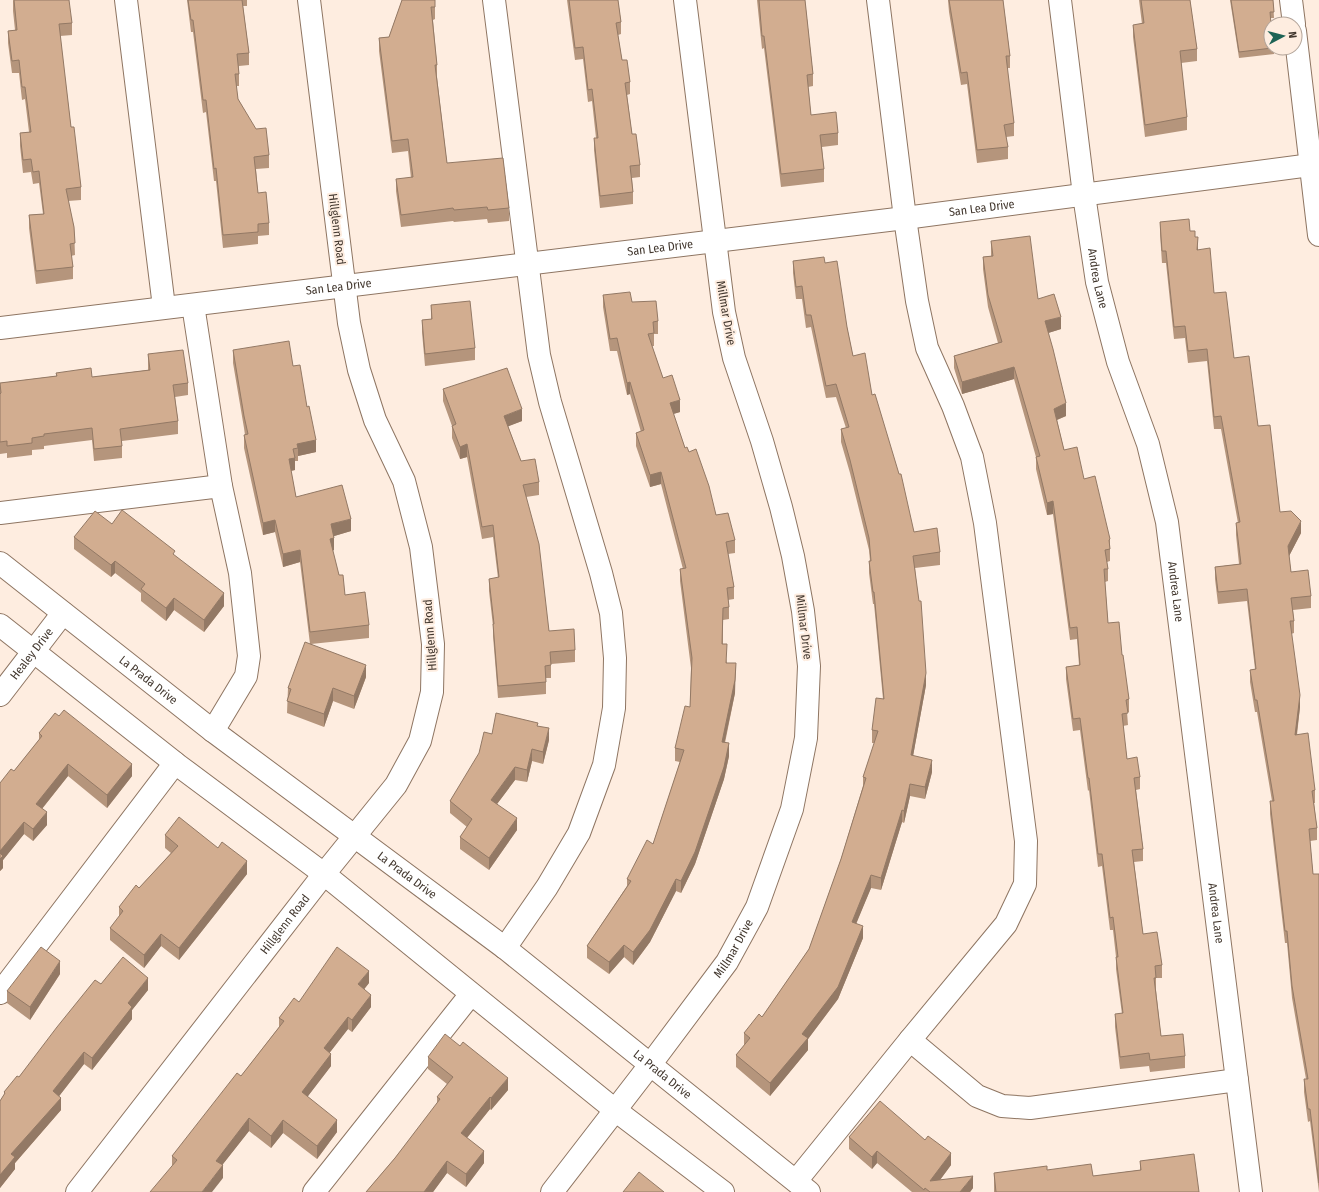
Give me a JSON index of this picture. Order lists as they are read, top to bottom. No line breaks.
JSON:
{"streets":{"street":["San Lea Drive","Hillglenn Road","Andrea Lane","Millmar Drive","Healey Drive","La Prada Drive"]},"crossings":[["San Lea Drive","Hillglenn Road"],["San Lea Drive","Andrea Lane"],["San Lea Drive","Millmar Drive"],["Hillglenn Road","La Prada Drive"],["Millmar Drive","La Prada Drive"],["Healey Drive","La Prada Drive"]],"north":"right"}
